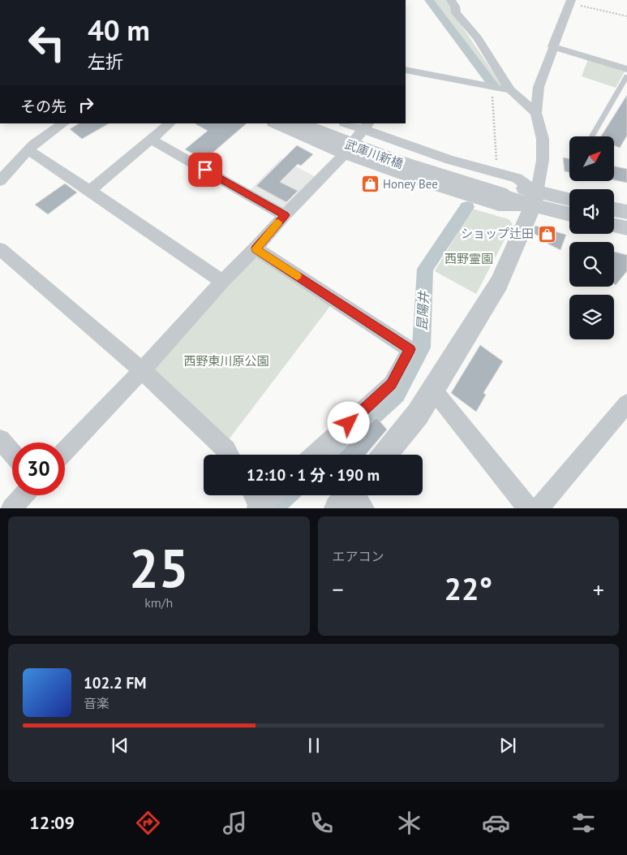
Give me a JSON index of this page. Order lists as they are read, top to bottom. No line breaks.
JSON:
{"streets":{"street":["武庫川新橋"]},"water":["昆陽井"],"parks":["西野霊園","西野東川原公園"],"places":{"shop":["Honey Bee","ショップ辻田"]},"north":"top right","page":{"turn":["40 m","左折"],"then":"その先","limit":"30","trip":"12:10 · 1 分 · 190 m","tile":[["25","km/h"],"エアコン"],"heat":["−","22°","+"],"song":["102.2 FM","音楽"],"tabs":"12:09"}}
